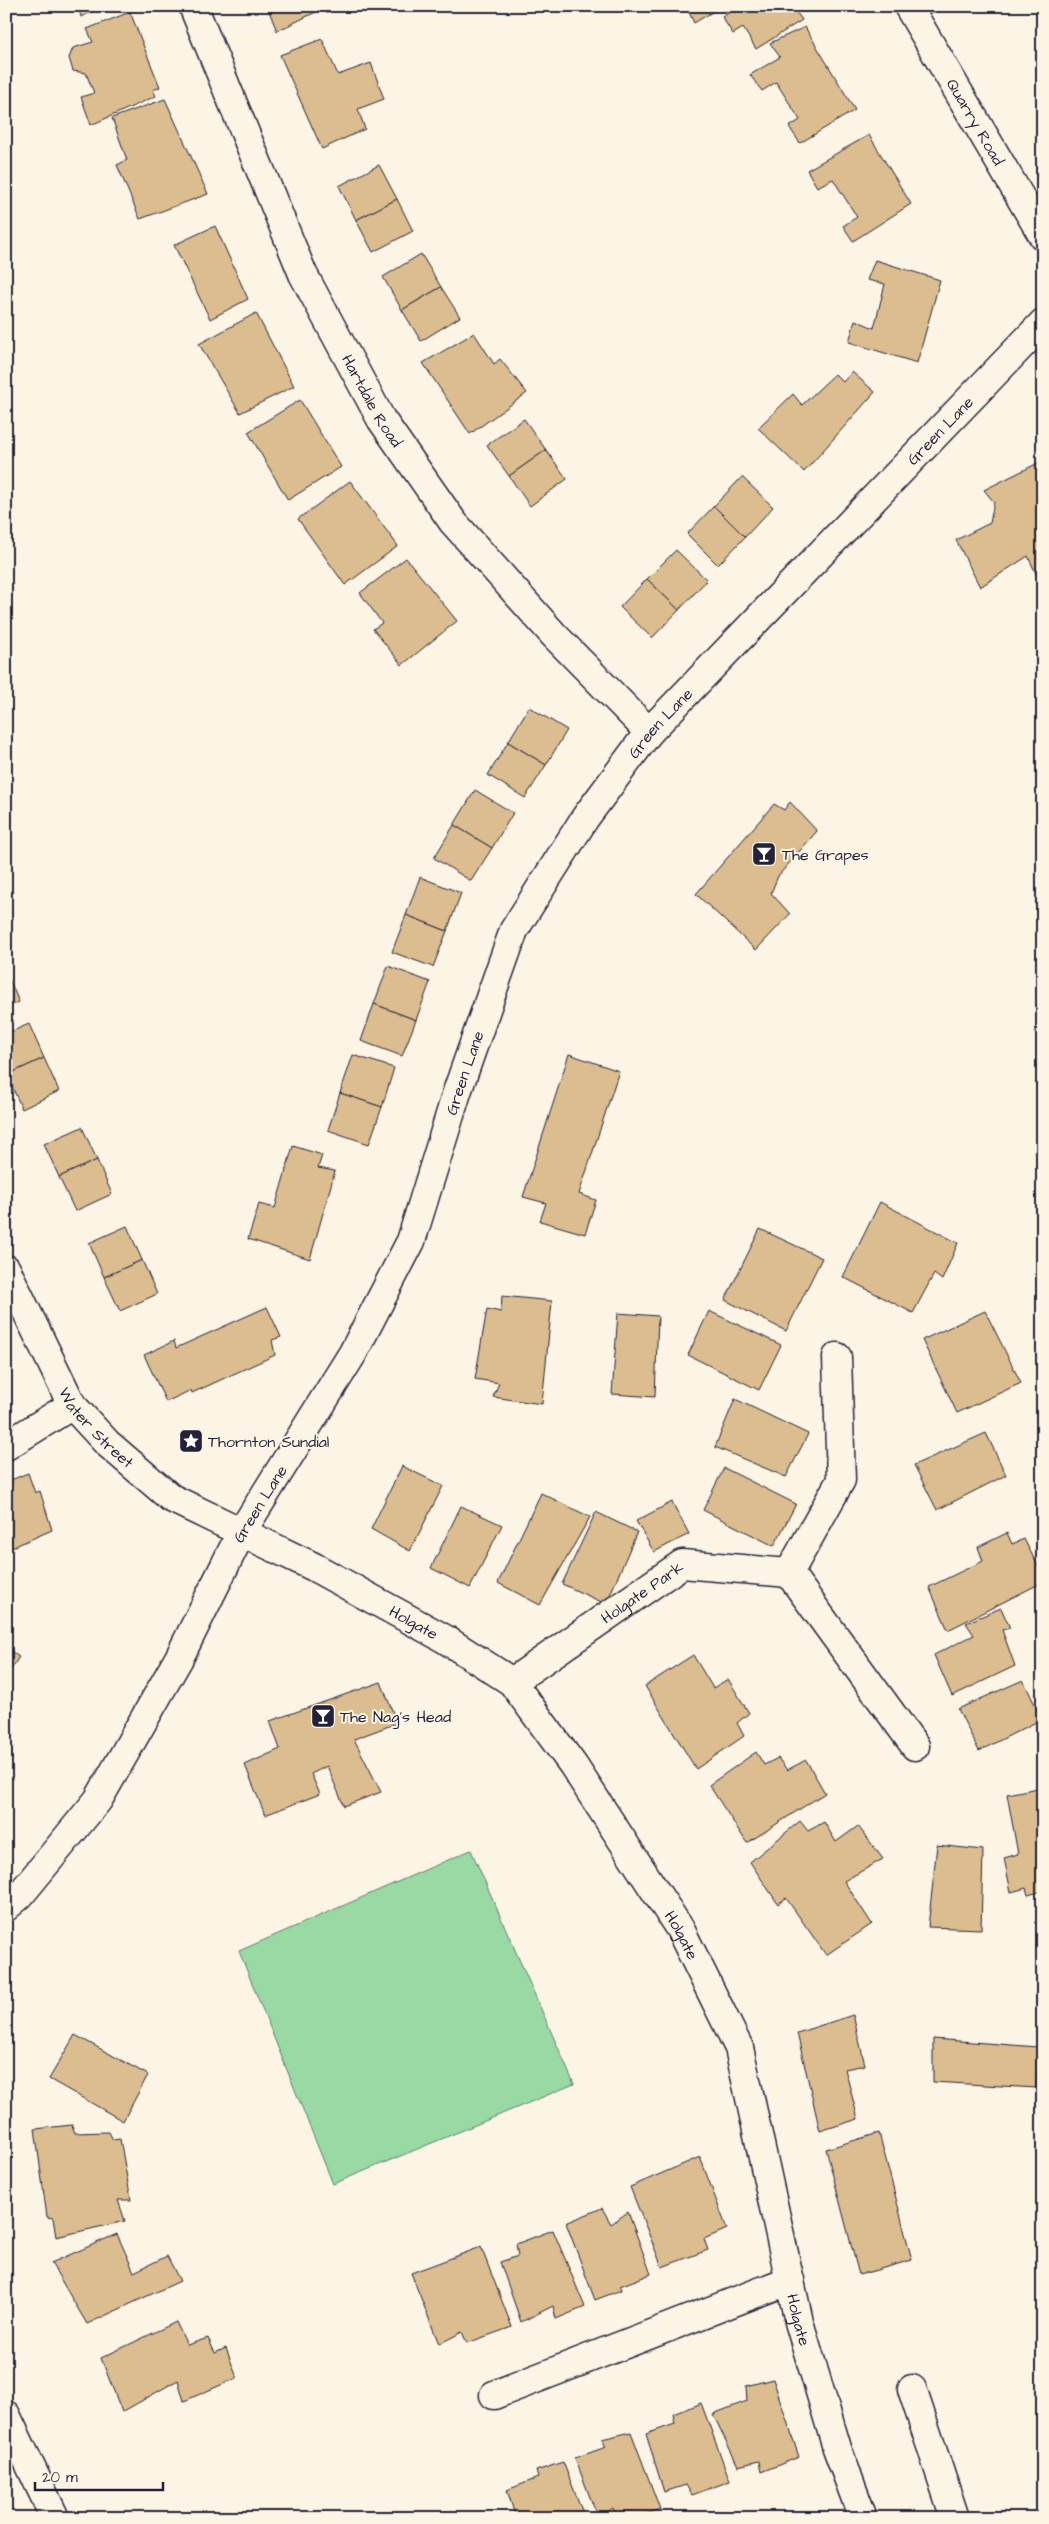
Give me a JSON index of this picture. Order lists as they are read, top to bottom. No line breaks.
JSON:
{"streets":{"main road":["Quarry Road","Hartdale Road","Green Lane","Water Street","Holgate Park","Holgate"]},"crossings":[["Hartdale Road","Green Lane"],["Green Lane","Water Street"],["Green Lane","Holgate"],["Water Street","Holgate"],["Holgate Park","Holgate"]],"places":{"bar":["The Grapes","The Nag's Head"],"place":["Thornton Sundial"]},"scale_bar":"20 m"}
